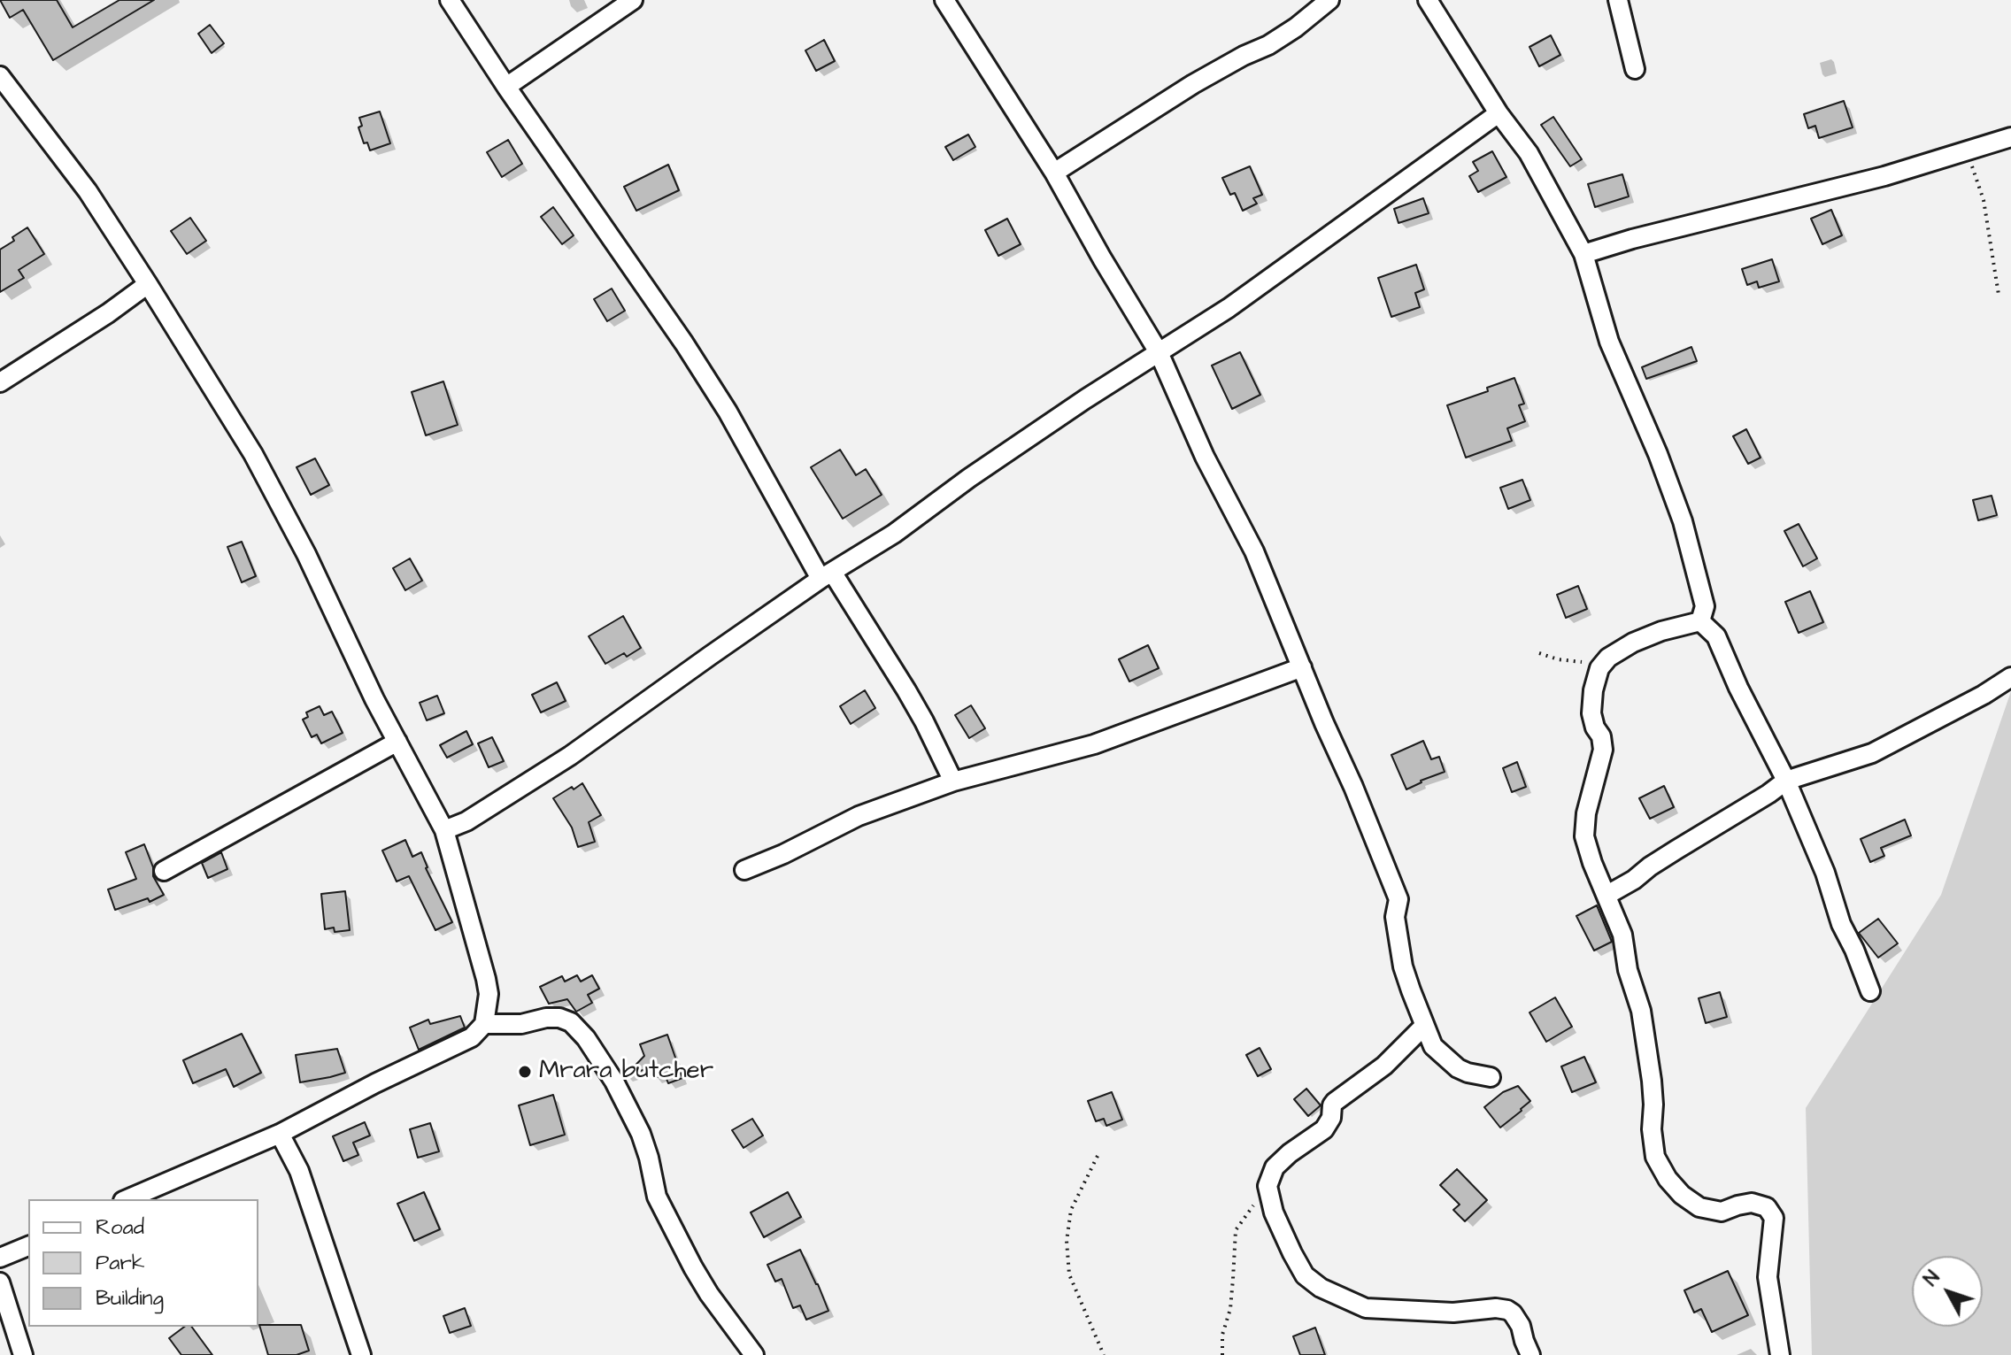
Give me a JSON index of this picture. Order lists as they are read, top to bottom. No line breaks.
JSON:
{"places":["Mrara butcher"],"legend":["Road","Park","Building"],"north":"top left"}
